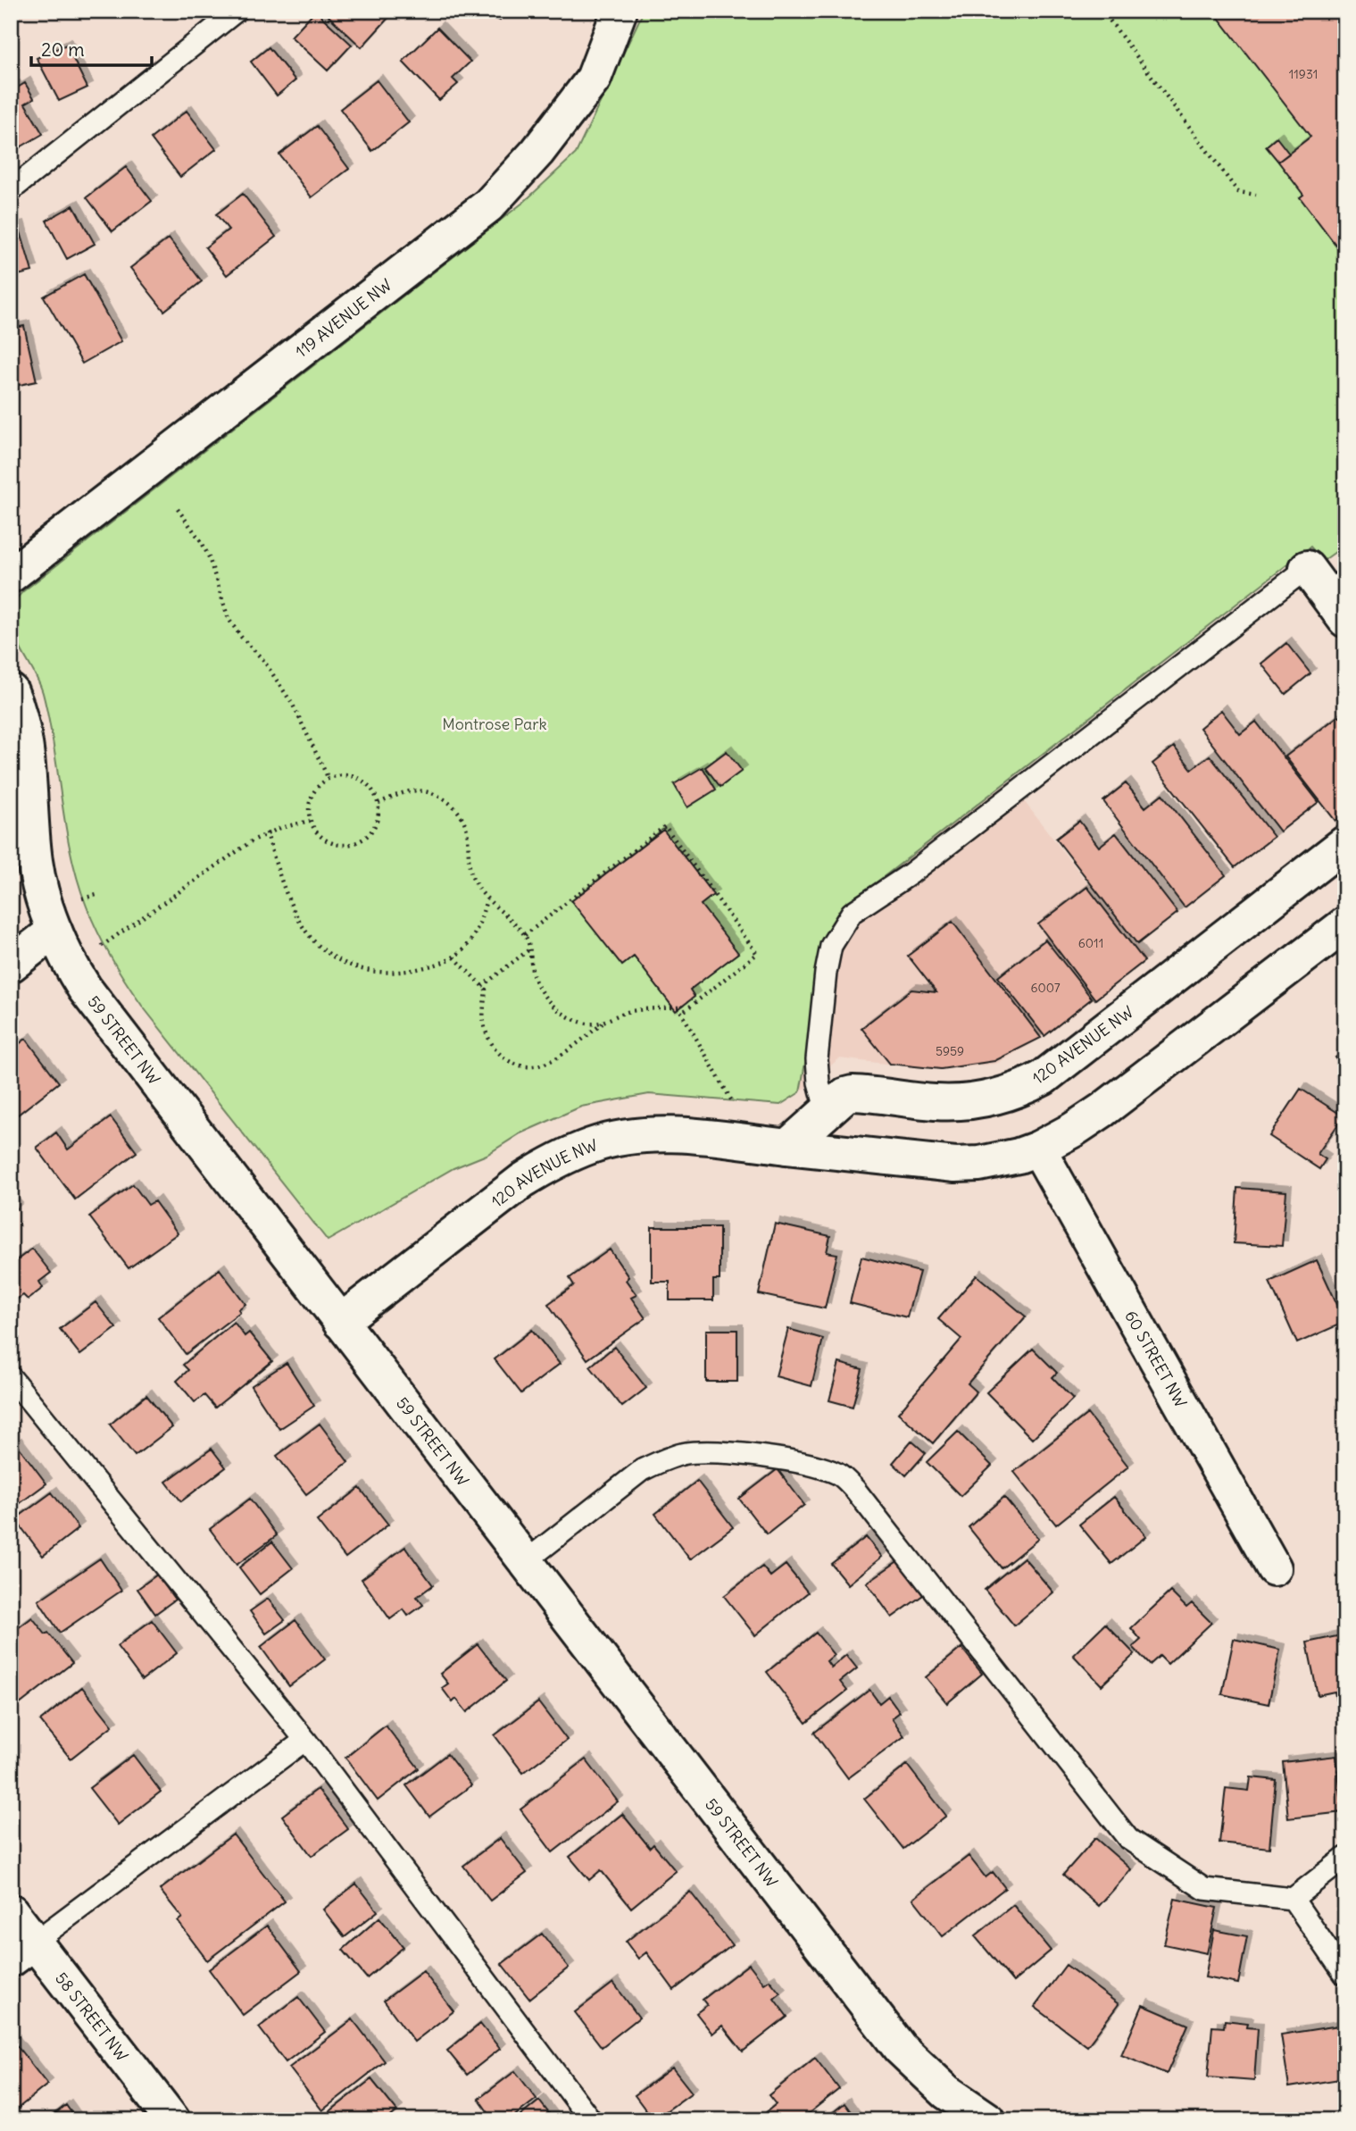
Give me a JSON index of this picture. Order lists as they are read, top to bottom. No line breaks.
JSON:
{"streets":{"street":["119 AVENUE NW","59 STREET NW","120 AVENUE NW","60 STREET NW","58 STREET NW"]},"crossings":[["59 STREET NW","120 AVENUE NW"],["120 AVENUE NW","60 STREET NW"]],"parks":["Montrose Park"],"house_numbers":["11931","6011","6007","5959"],"scale_bar":"20 m"}
